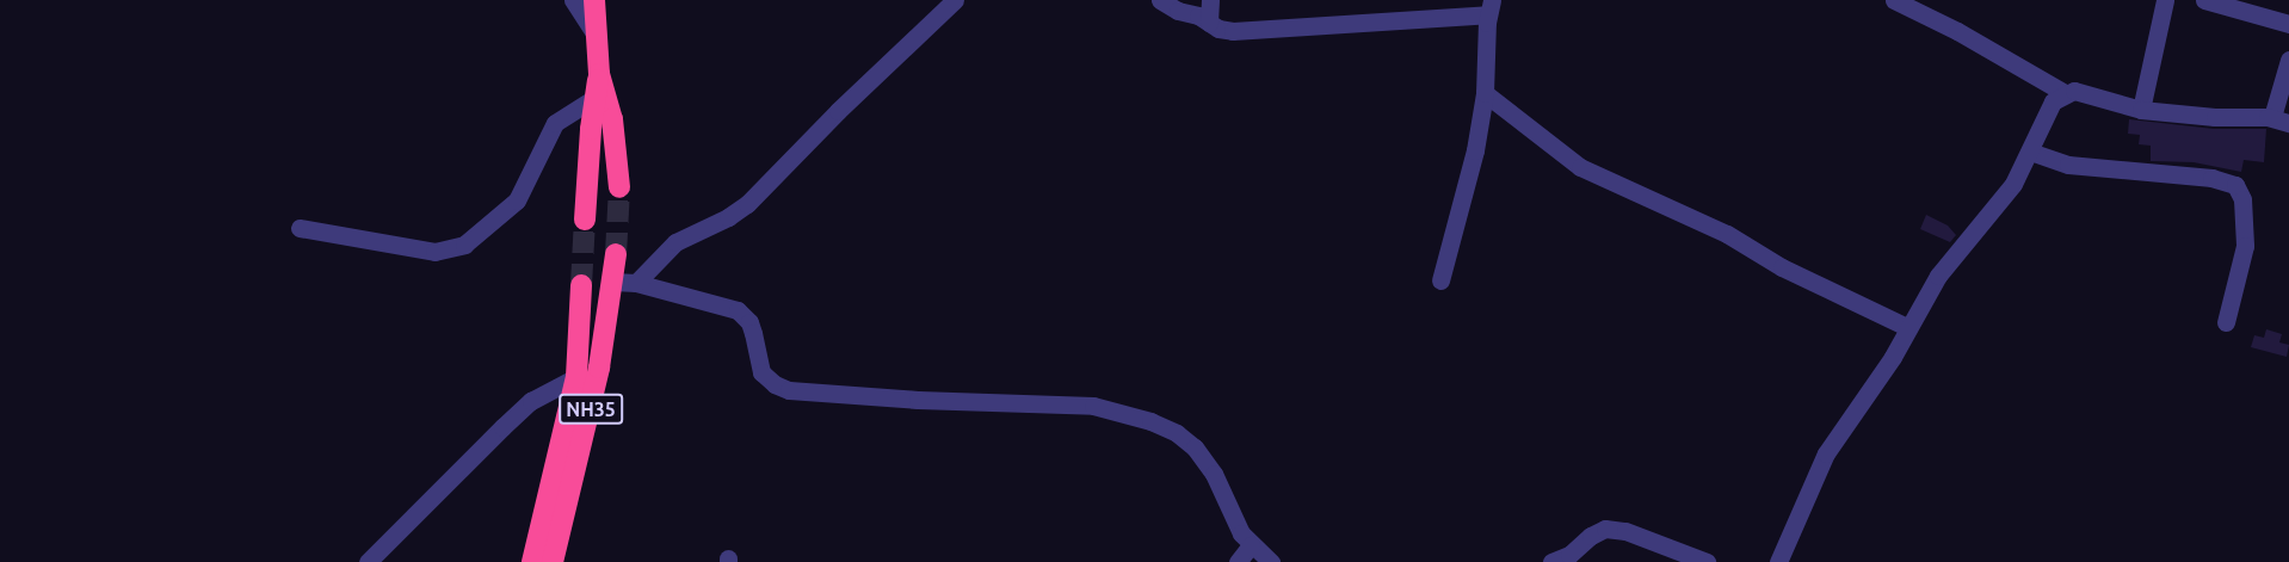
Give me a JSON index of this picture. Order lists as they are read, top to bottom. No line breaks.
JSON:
{"streets":{"highway":["NH35"]}}
